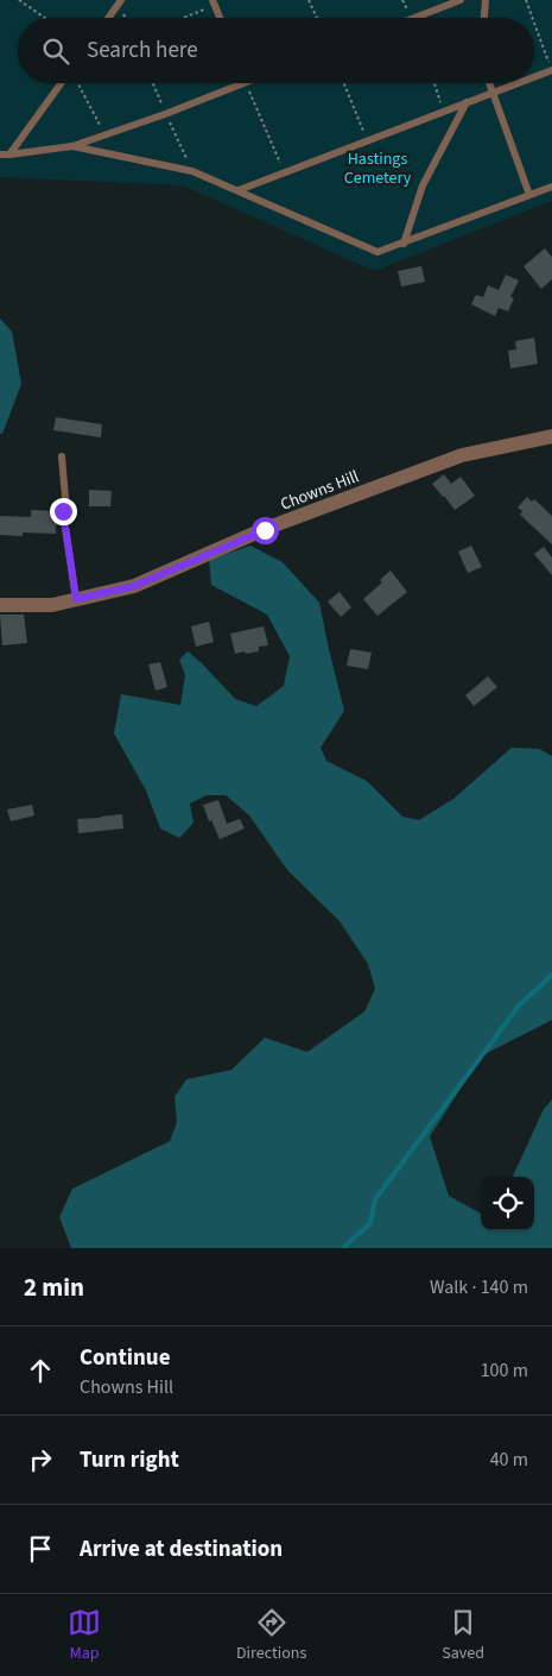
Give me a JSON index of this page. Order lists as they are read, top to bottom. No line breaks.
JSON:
{"streets":{"street":["Chowns Hill"]},"parks":["Hastings Cemetery"],"page":{"search":"Search here","heading":["2 min","Walk · 140 m"],"list":[["Continue","Chowns Hill","100 m"],["Turn right","40 m"],"Arrive at destination"],"nav":["Map","Directions","Saved"]}}
